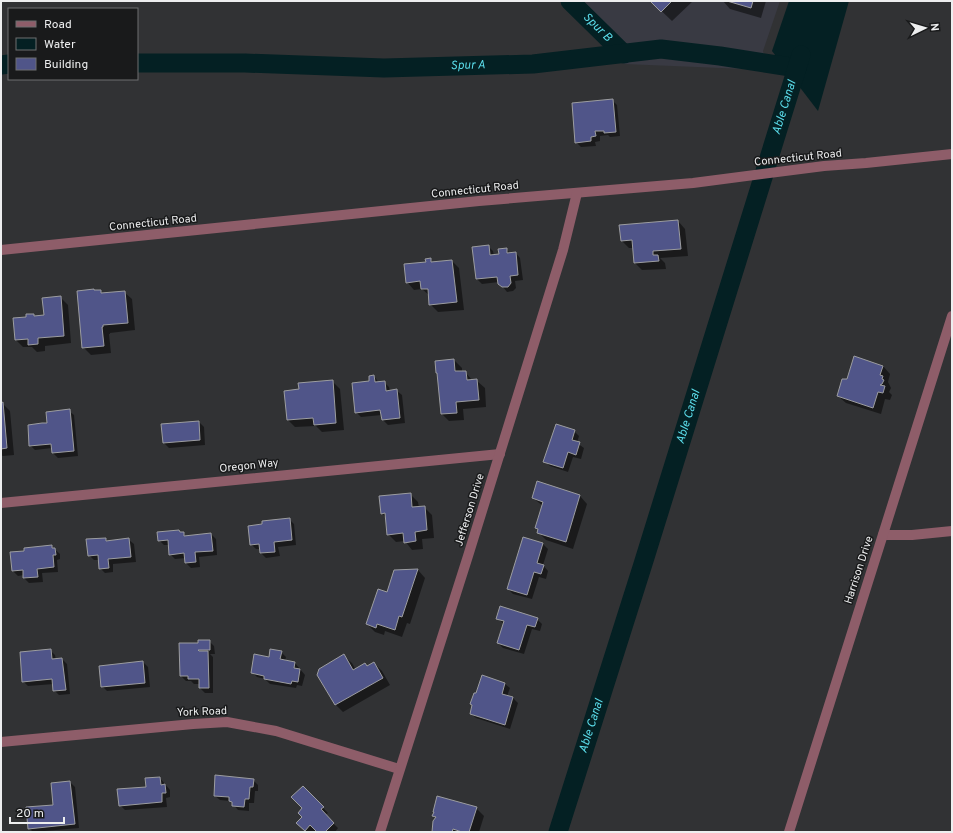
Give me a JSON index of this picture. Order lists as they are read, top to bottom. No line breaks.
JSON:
{"streets":{"street":["Connecticut Road","Oregon Way","Jefferson Drive","Harrison Drive","York Road"]},"crossings":[["Connecticut Road","Jefferson Drive"],["Oregon Way","Jefferson Drive"],["Jefferson Drive","York Road"]],"water":["Spur B","Spur A","Able Canal"],"legend":["Road","Water","Building"],"scale_bar":"20 m","north":"right"}
